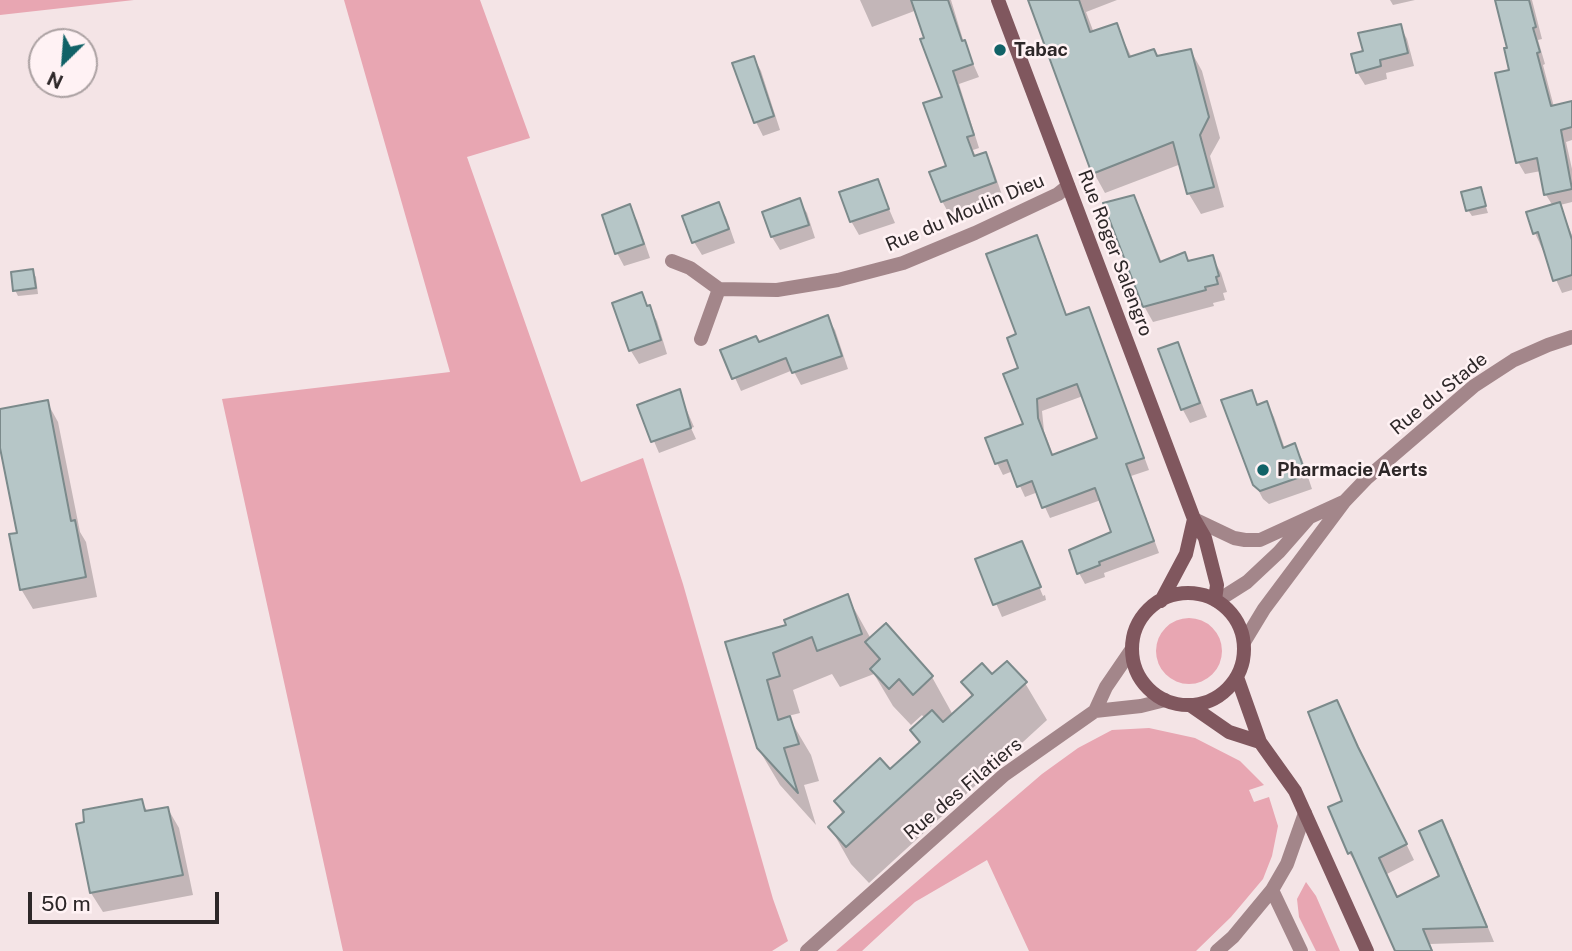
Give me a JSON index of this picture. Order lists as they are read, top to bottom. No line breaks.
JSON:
{"streets":{"main road":["Rue Roger Salengro"],"street":["Rue du Moulin Dieu","Rue du Stade","Rue des Filatiers"]},"crossings":[["Rue du Moulin Dieu","Rue Roger Salengro"],["Rue Roger Salengro","Rue du Stade"],["Rue Roger Salengro","Rue des Filatiers"],["Rue du Stade","Rue des Filatiers"]],"places":["Tabac","Pharmacie Aerts"],"scale_bar":"50 m","north":"bottom left"}
